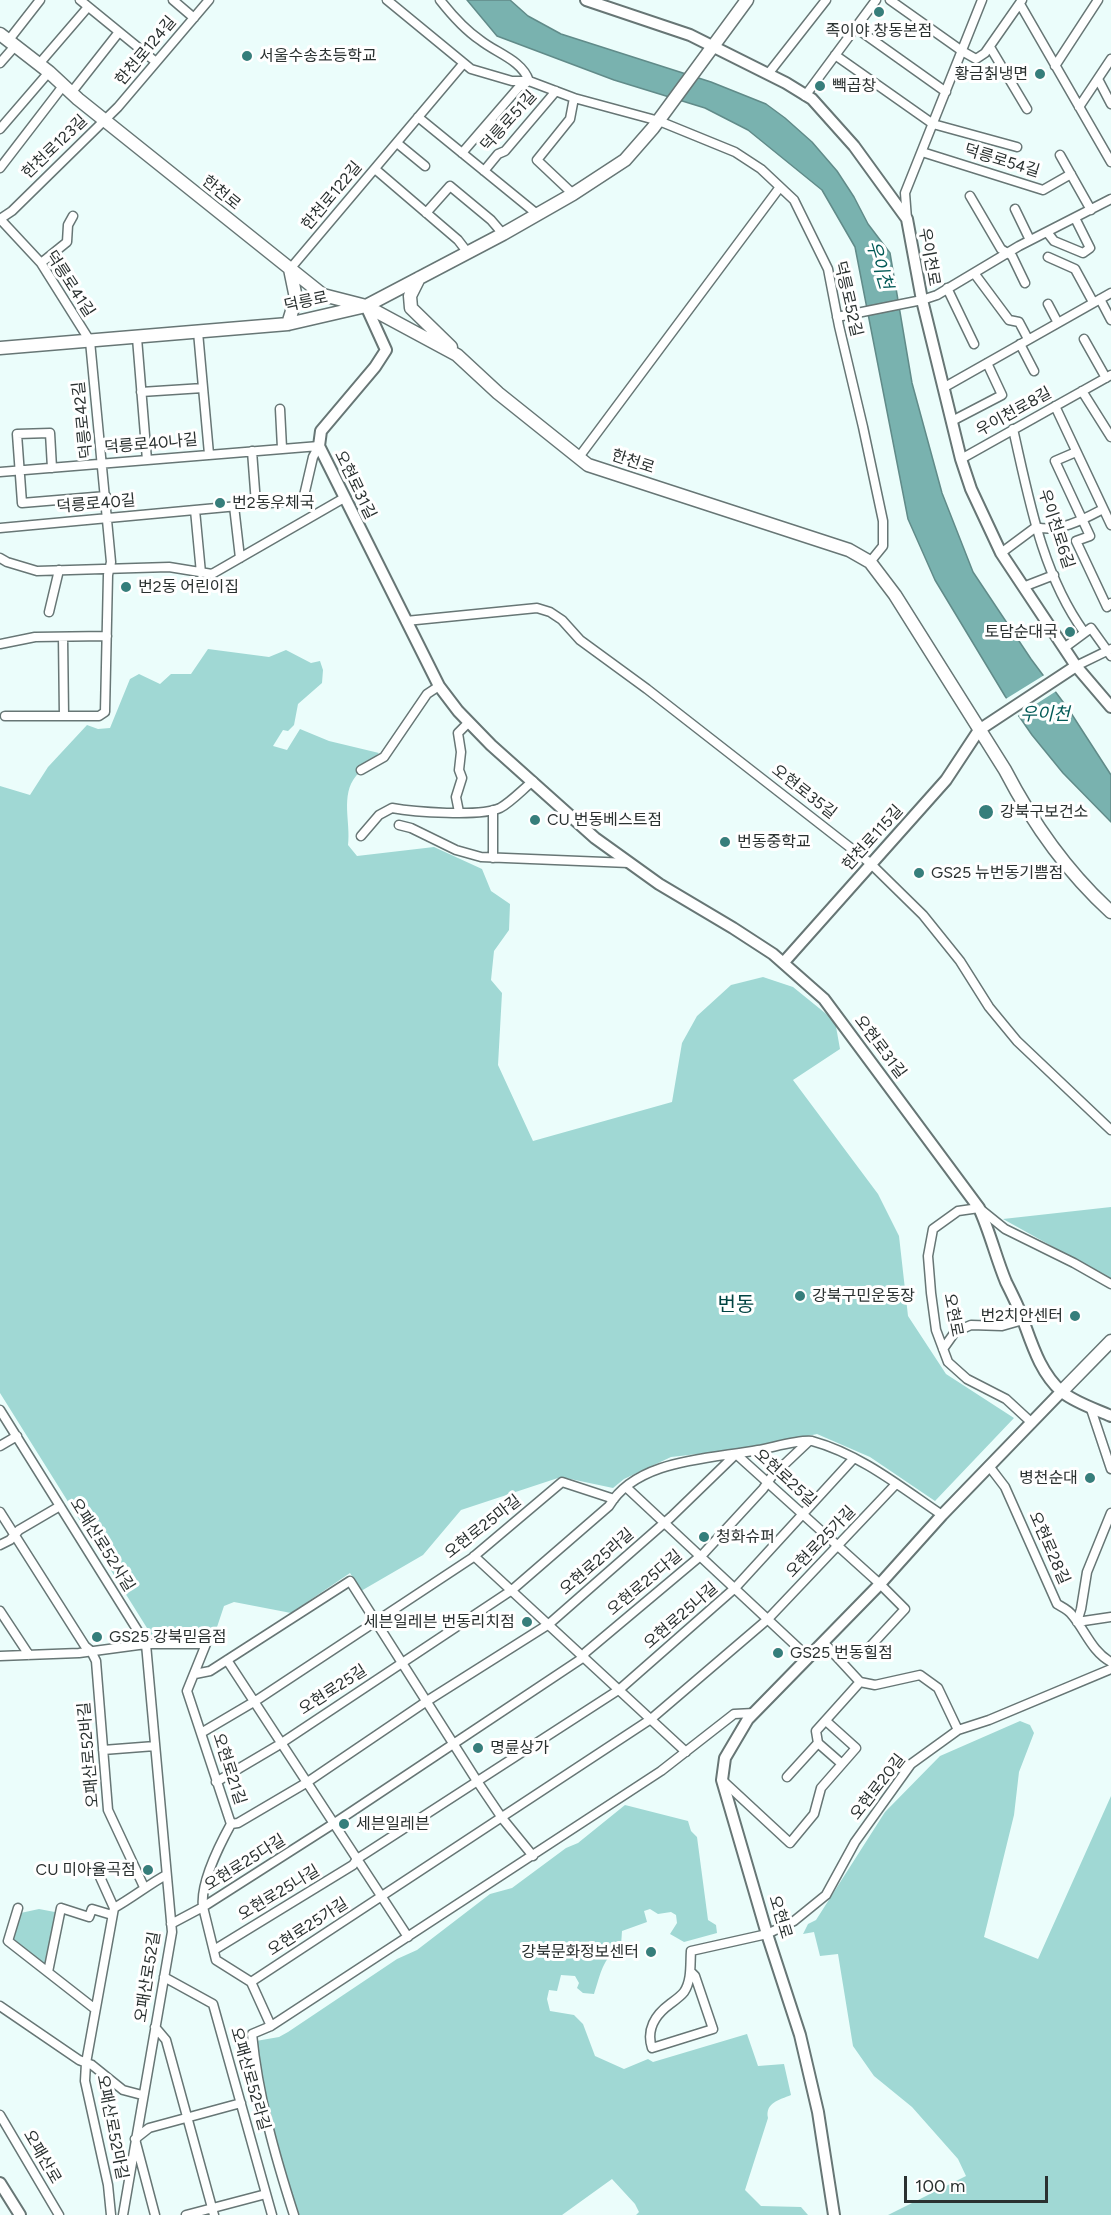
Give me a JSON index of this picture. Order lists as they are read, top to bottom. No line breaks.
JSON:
{"streets":{"main road":["한천로","덕릉로"],"street":["한천로124길","덕릉로51길","한천로123길","덕릉로54길","한천로122길","우이천로","덕릉로41길","덕릉로52길","우이천로8길","덕릉로42길","덕릉로40나길","오현로31길","덕릉로40길","우이천로6길","오현로35길","한천로115길","오현로","오현로25길","오현로25마길","오현로25가길","오패산로52사길","오현로28길","오현로25라길","오현로25다길","오현로25나길","오패산로52바길","오현로21길","오현로20길","오패산로52길","오패산로52라길","오패산로52마길","오패산로"]},"crossings":[["한천로124길","한천로123길"],["한천로124길","한천로"],["덕릉로51길","덕릉로52길"],["덕릉로51길","덕릉로"],["한천로123길","한천로"],["한천로123길","덕릉로41길"],["한천로","한천로122길"],["한천로","덕릉로52길"],["한천로","덕릉로"],["한천로","오현로31길"],["한천로","한천로115길"],["우이천로","덕릉로"],["우이천로","우이천로8길"],["덕릉로41길","덕릉로"],["덕릉로41길","덕릉로42길"],["덕릉로52길","덕릉로"],["덕릉로","덕릉로42길"],["덕릉로","오현로31길"],["우이천로8길","우이천로6길"],["덕릉로42길","덕릉로40나길"],["덕릉로42길","덕릉로40길"],["덕릉로40나길","오현로31길"],["덕릉로40나길","덕릉로40길"],["오현로31길","덕릉로40길"],["오현로31길","오현로35길"],["오현로31길","한천로115길"],["오현로31길","오현로"],["오현로35길","한천로115길"],["오현로","오현로20길"],["오현로25길","오현로25마길"],["오현로25길","오현로25가길"],["오현로25길","오현로25라길"],["오현로25길","오현로25다길"],["오현로25길","오현로25나길"],["오현로25길","오현로21길"],["오현로25마길","오현로21길"],["오현로25가길","오현로21길"],["오패산로52사길","오현로21길"],["오패산로52사길","오패산로52길"],["오현로25라길","오현로25다길"],["오현로25라길","오현로21길"],["오현로25다길","오현로25나길"],["오현로25다길","오현로21길"],["오현로25다길","오패산로52길"],["오현로25나길","오현로21길"],["오현로21길","오패산로52길"],["오패산로52길","오패산로52라길"]],"districts":["번동"],"water":["우이천"],"places":["족이야 창동본점","서울수송초등학교","황금칡냉면","빽곱창","번2동우체국","번2동 어린이집","토담순대국","강북구보건소","CU 번동베스트점","번동중학교","GS25 뉴번동기쁨점","강북구민운동장","번2치안센터","병천순대","청화슈퍼","세븐일레븐 번동리치점","GS25 강북믿음점","GS25 번동힐점","명륜상가","세븐일레븐","CU 미아율곡점","강북문화정보센터"],"scale_bar":"100 m"}
